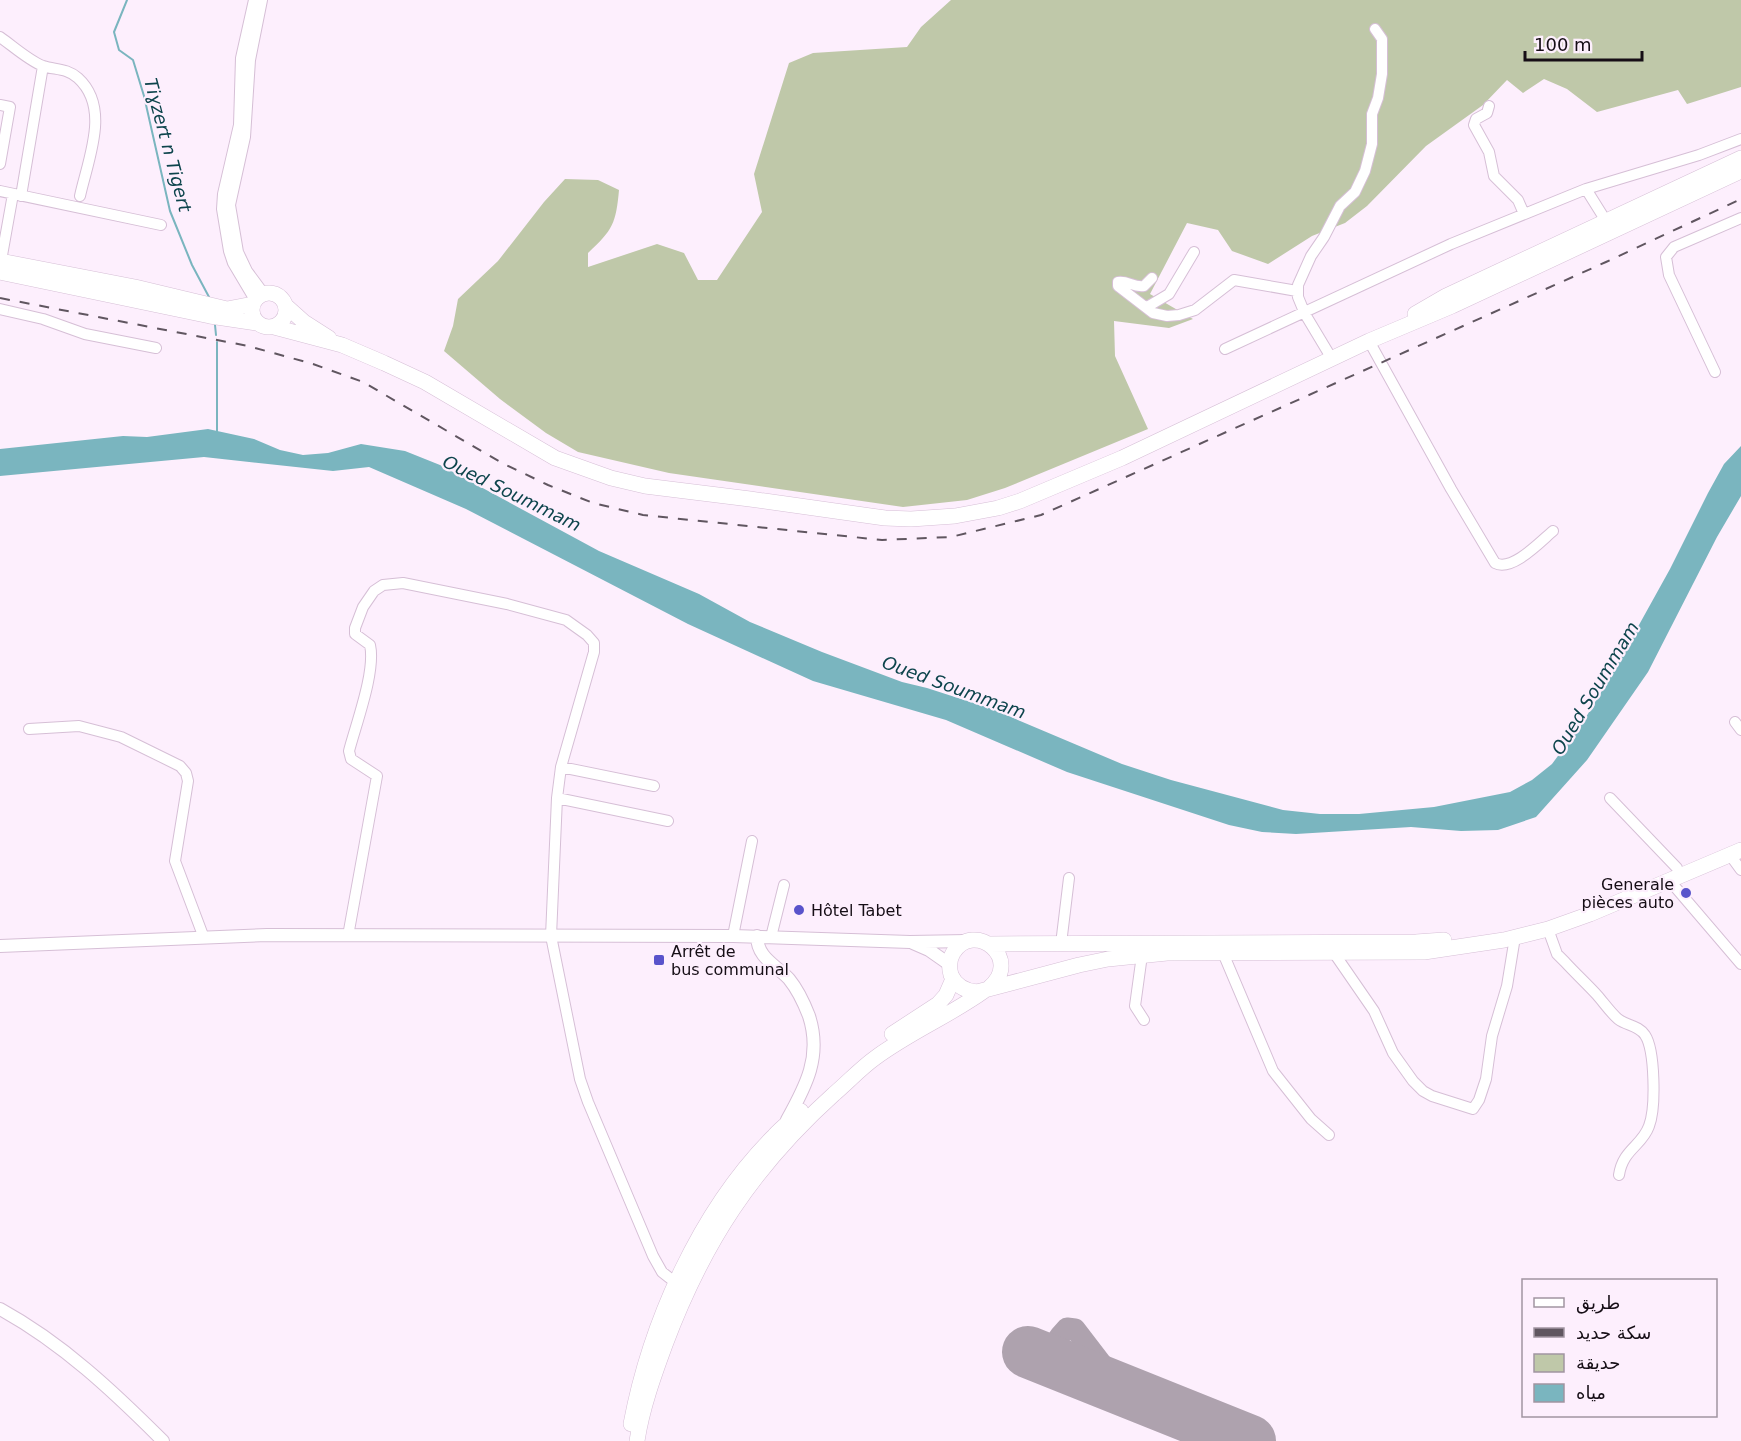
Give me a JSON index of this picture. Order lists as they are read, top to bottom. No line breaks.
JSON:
{"water":["Tiɣzert n Tigert","Oued Soummam"],"places":{"other":["Generale pièces auto","Hôtel Tabet"],"transit":["Arrêt de bus communal"]},"legend":["طريق","سكة حديد","حديقة","مياه"],"scale_bar":"100 m"}
